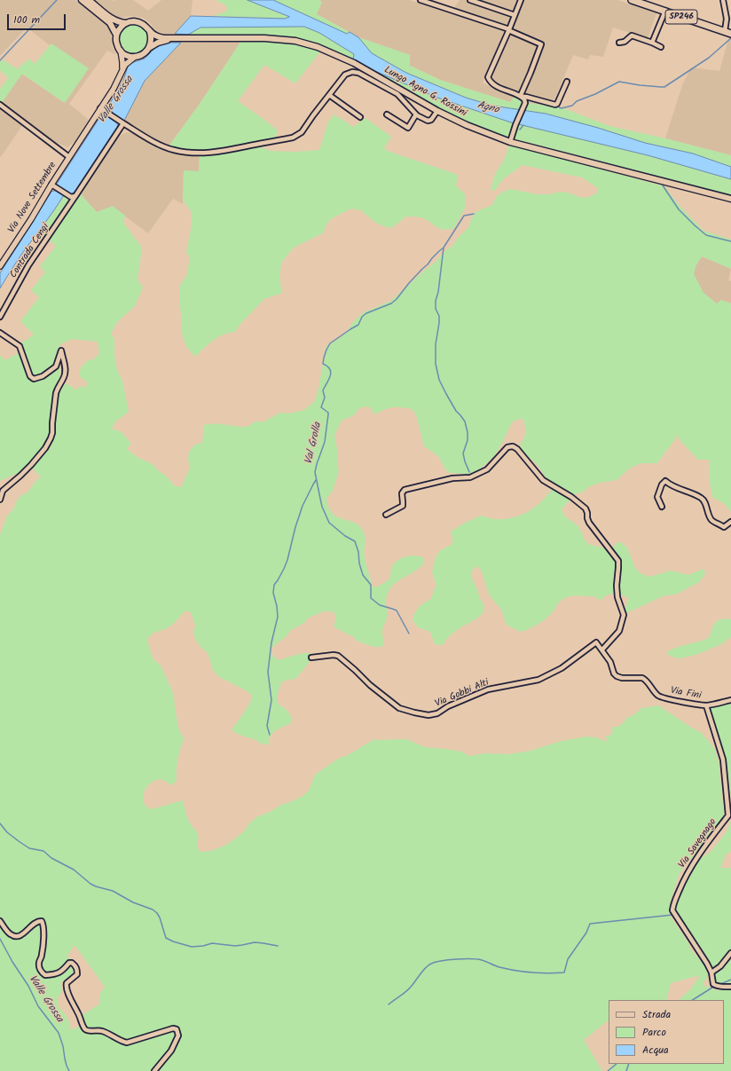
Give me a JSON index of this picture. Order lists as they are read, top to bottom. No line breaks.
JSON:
{"streets":{"main road":["SP246","Lungo Agno G. Rossini"],"street":["Via Nove Settembre","Contrada Cengi","Via Gobbi Alti","Via Fini","Via Savegnago"]},"crossings":[["Via Gobbi Alti","Via Fini"],["Via Fini","Via Savegnago"]],"water":["Valle Grossa","Agno","Val Grolla"],"legend":["Strada","Parco","Acqua"],"scale_bar":"100 m"}
